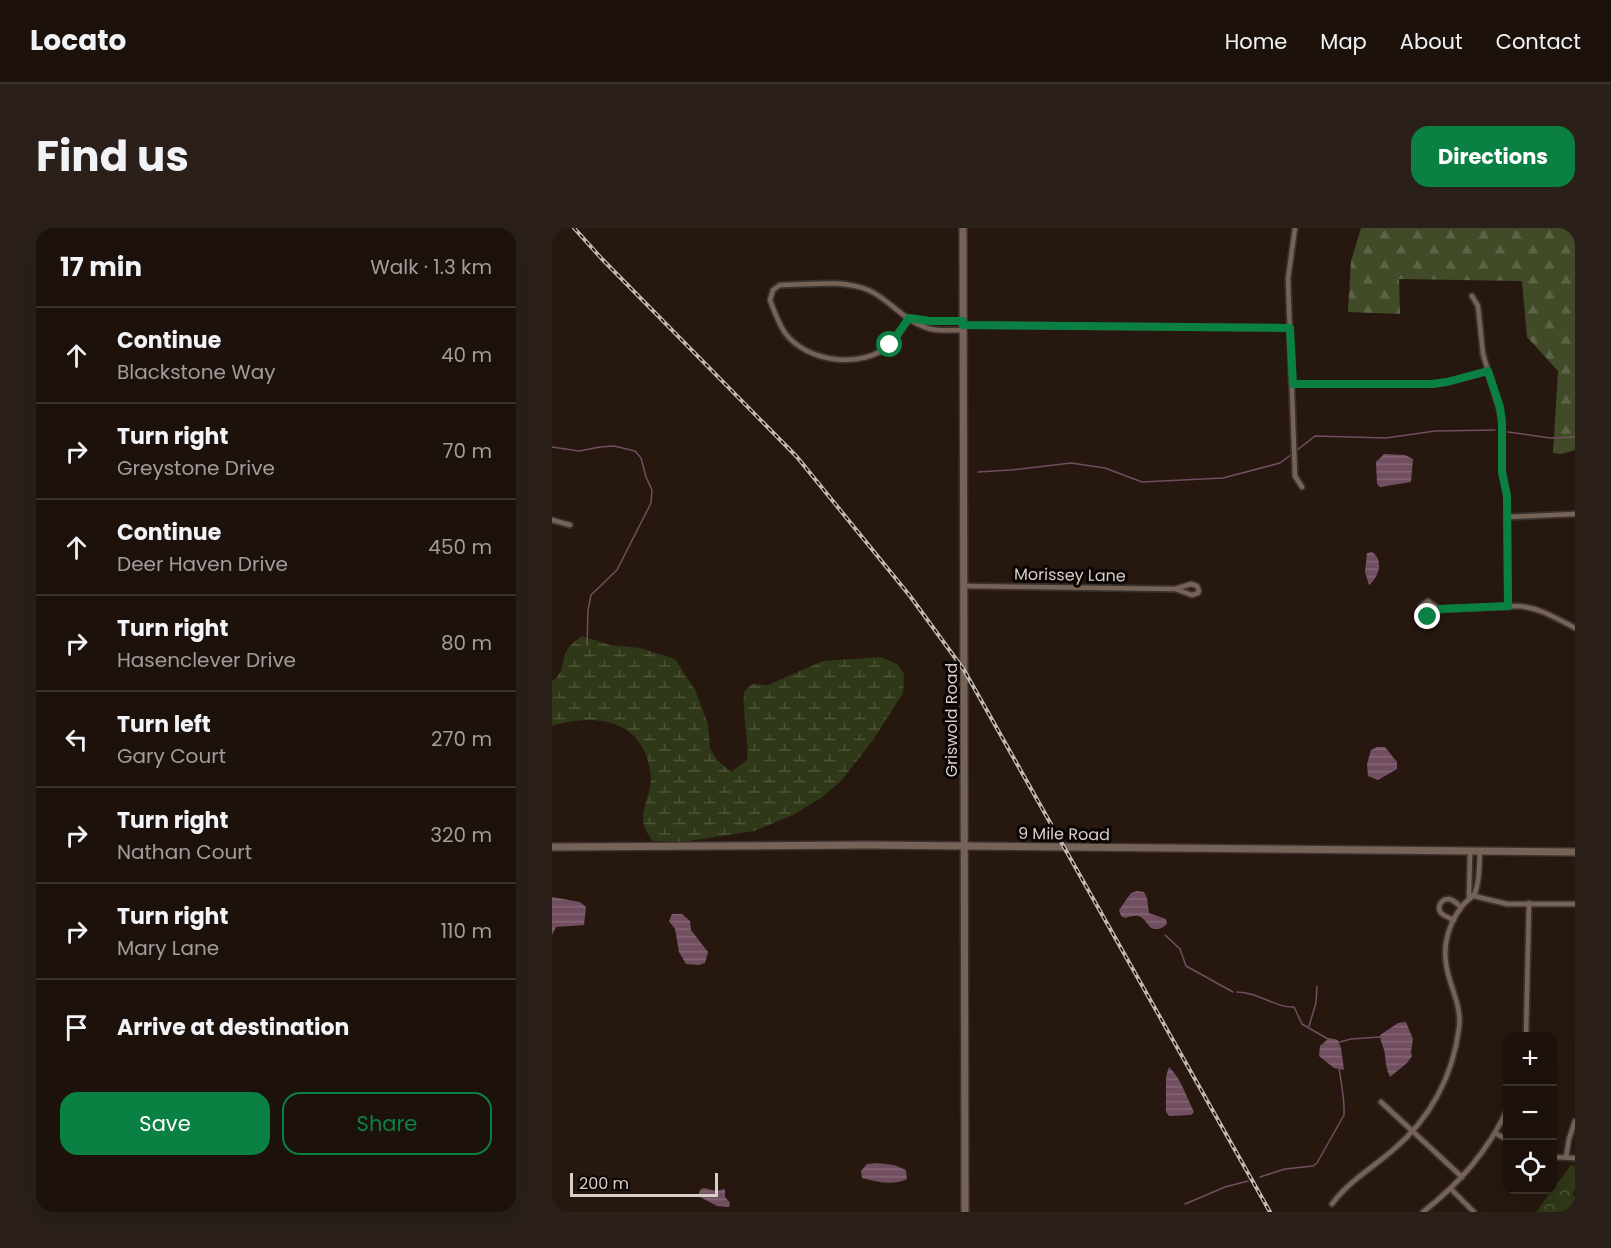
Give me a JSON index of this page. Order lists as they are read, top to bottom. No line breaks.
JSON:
{"streets":{"street":["Morissey Lane","Griswold Road","9 Mile Road"]},"crossings":[["Morissey Lane","Griswold Road"],["Griswold Road","9 Mile Road"]],"scale_bar":"200 m","page":{"header":"Locato","nav":["Home","Map","About","Contact"],"title":"Find us","buttons":["Directions",["Save","Share"]],"heading":["17 min","Walk · 1.3 km"],"list":[["Continue","Blackstone Way","40 m"],["Turn right","Greystone Drive","70 m"],["Continue","Deer Haven Drive","450 m"],["Turn right","Hasenclever Drive","80 m"],["Turn left","Gary Court","270 m"],["Turn right","Nathan Court","320 m"],["Turn right","Mary Lane","110 m"],"Arrive at destination"],"map_buttons":["+","−"],"scale":"200 m"}}
